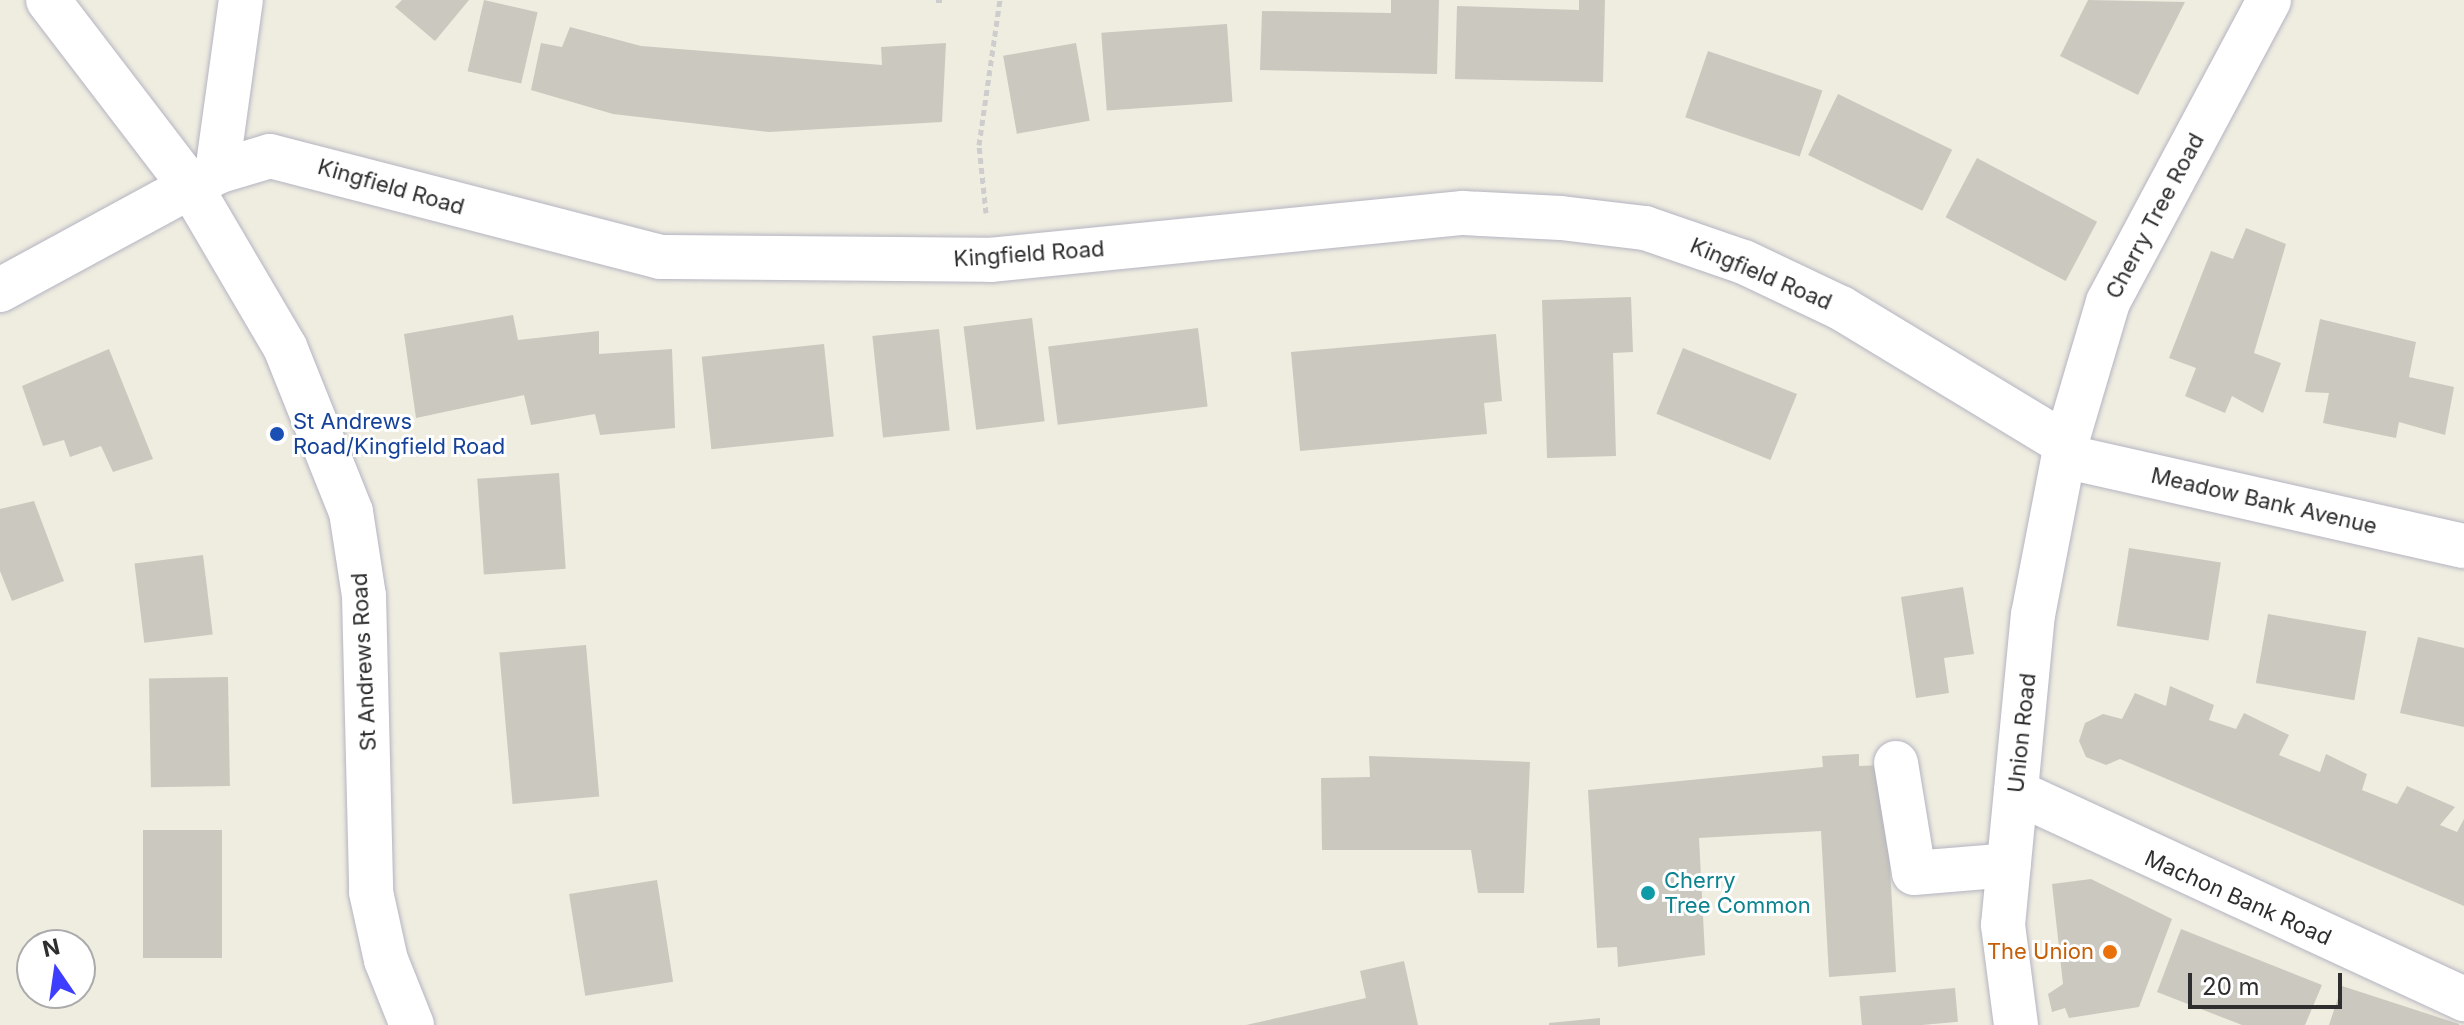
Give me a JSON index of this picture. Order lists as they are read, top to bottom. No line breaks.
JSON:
{"streets":{"street":["Kingfield Road","Cherry Tree Road","Meadow Bank Avenue","St Andrews Road","Union Road","Machon Bank Road"]},"crossings":[["Kingfield Road","Cherry Tree Road"],["Kingfield Road","Meadow Bank Avenue"],["Kingfield Road","St Andrews Road"],["Kingfield Road","Union Road"],["Cherry Tree Road","Meadow Bank Avenue"],["Cherry Tree Road","Union Road"],["Meadow Bank Avenue","Union Road"],["Union Road","Machon Bank Road"]],"places":["St Andrews Road/Kingfield Road","Cherry Tree Common","The Union"],"scale_bar":"20 m","north":"top"}
